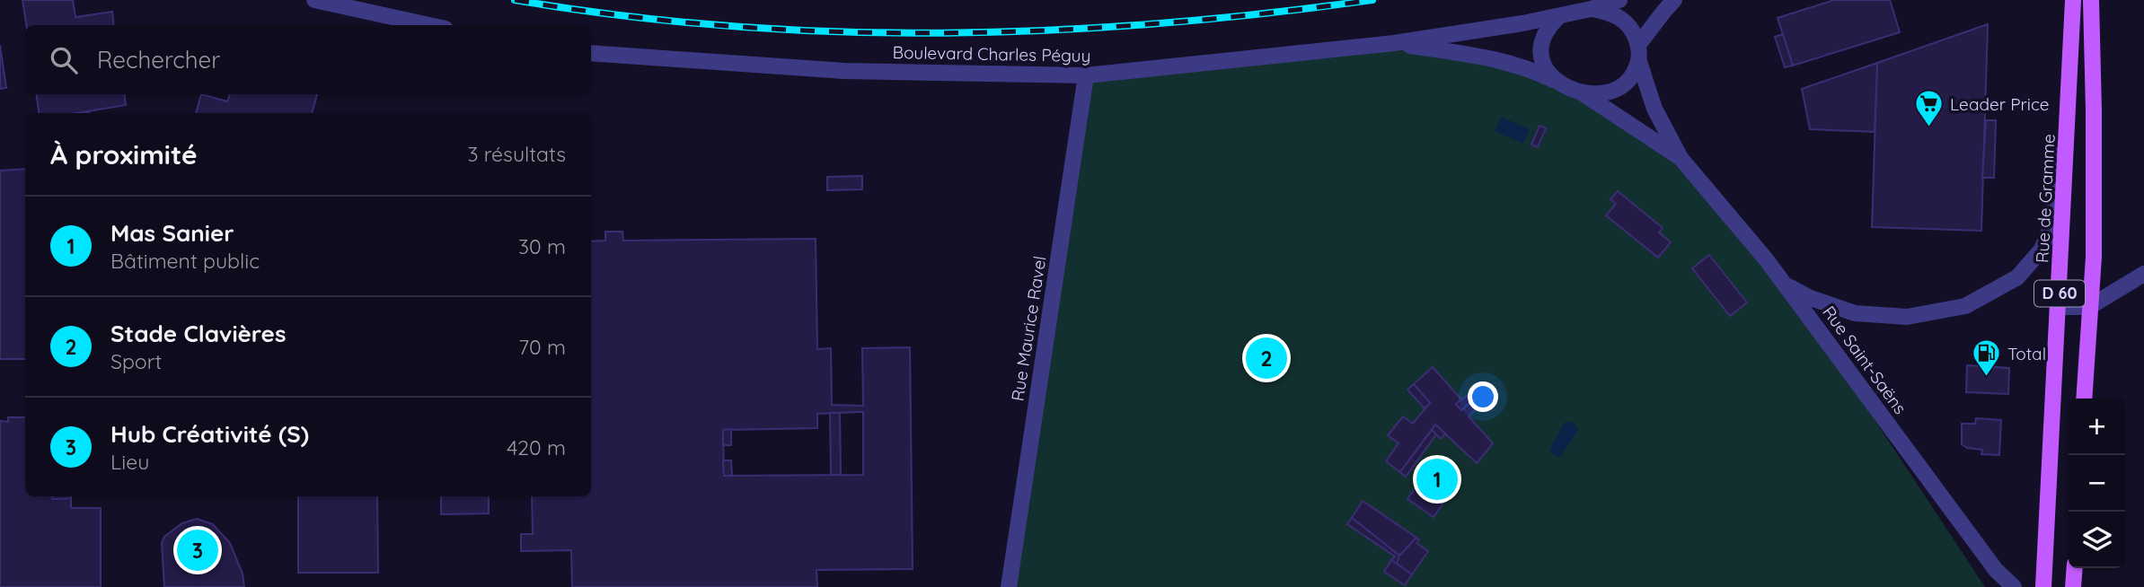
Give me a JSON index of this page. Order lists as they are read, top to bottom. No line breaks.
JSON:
{"streets":{"main road":["Rue de Gramme","D 60"],"street":["Boulevard Charles Péguy","Rue Maurice Ravel","Rue Saint-Saëns"]},"crossings":[["Boulevard Charles Péguy","Rue Maurice Ravel"],["Boulevard Charles Péguy","Rue Saint-Saëns"]],"places":{"supermarket":["Leader Price"],"fuel station":["Total"]},"page":{"search":"Rechercher","heading":["À proximité","3 résultats"],"list":[{"mark":"1","name":"Mas Sanier","note":"Bâtiment public","value":"30 m"},{"mark":"2","name":"Stade Clavières","note":"Sport","value":"70 m"},{"mark":"3","name":"Hub Créativité (S)","note":"Lieu","value":"420 m"}],"pins":["2","1","3"],"map_buttons":["+","−"]}}
